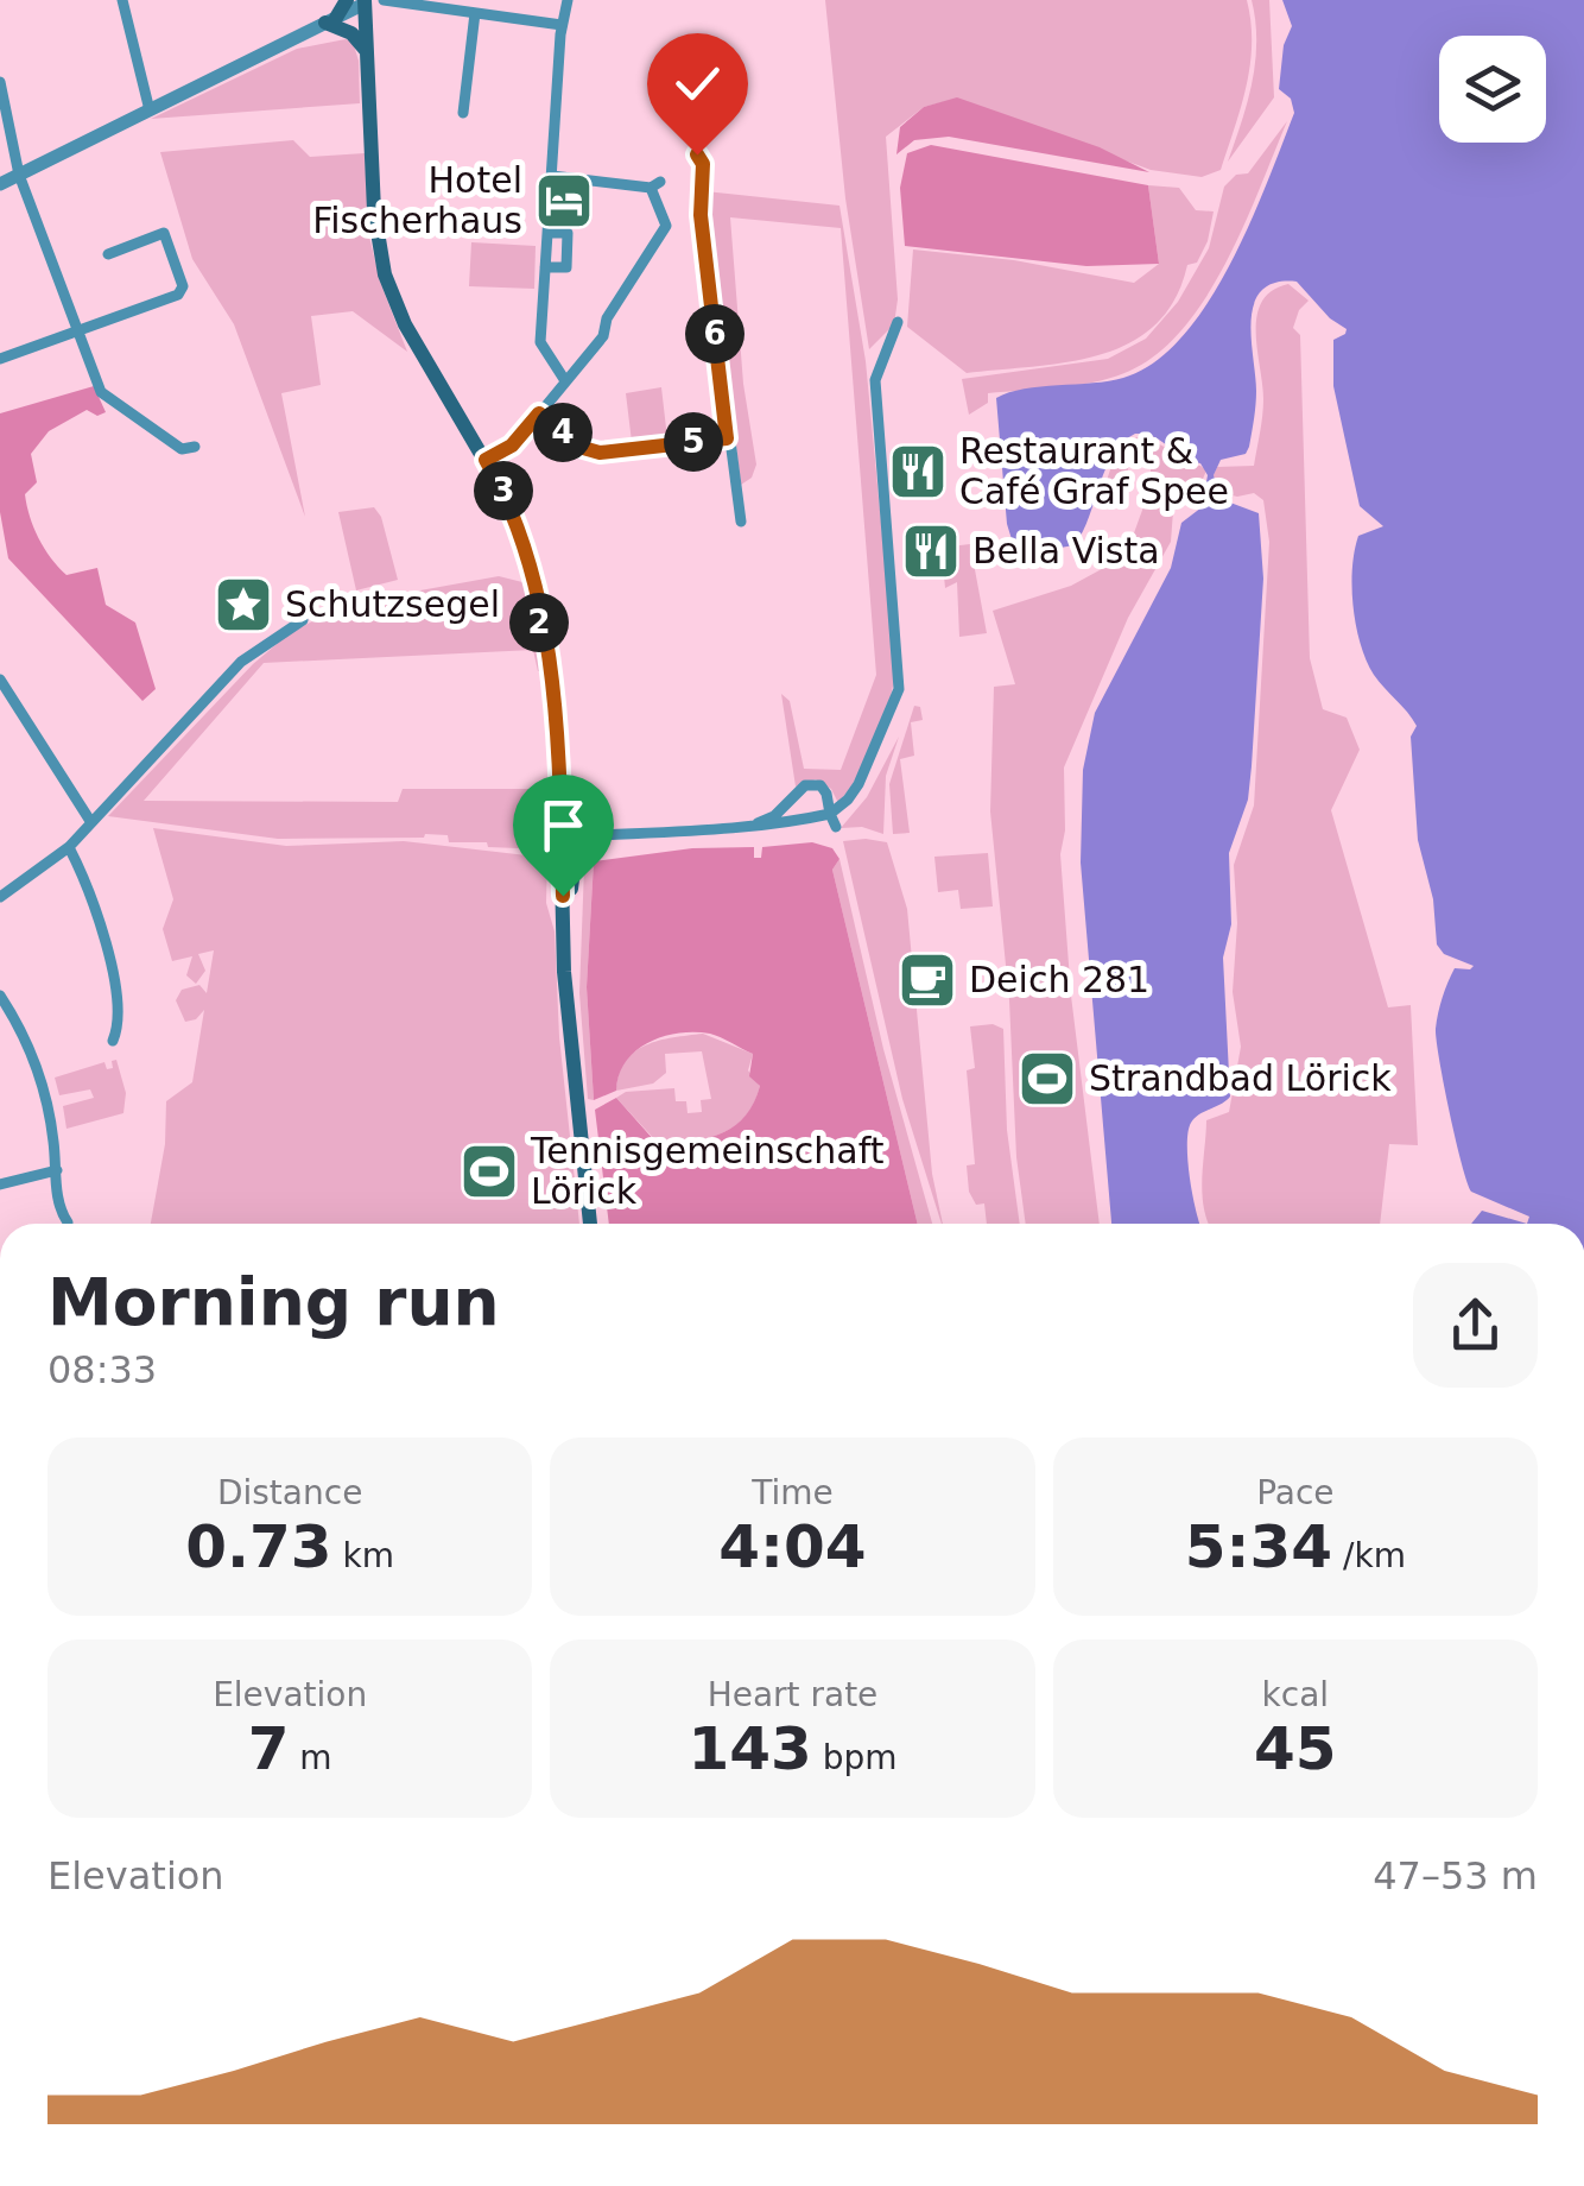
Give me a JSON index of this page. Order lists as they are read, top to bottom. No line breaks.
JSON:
{"places":{"hotel":["Hotel Fischerhaus"],"restaurant":["Restaurant & Café Graf Spee","Bella Vista"],"place":["Schutzsegel"],"cafe":["Deich 281"],"sports":["Strandbad Lörick","Tennisgemeinschaft Lörick"]},"page":{"pins":["6","4","5","3","2"],"heading":["Morning run","08:33"],"stats":[["Distance","0.73 km"],["Time","4:04"],["Pace","5:34 /km"],["Elevation","7 m"],["Heart rate","143 bpm"],["kcal","45"]],"chart":["Elevation","47–53 m"]}}
